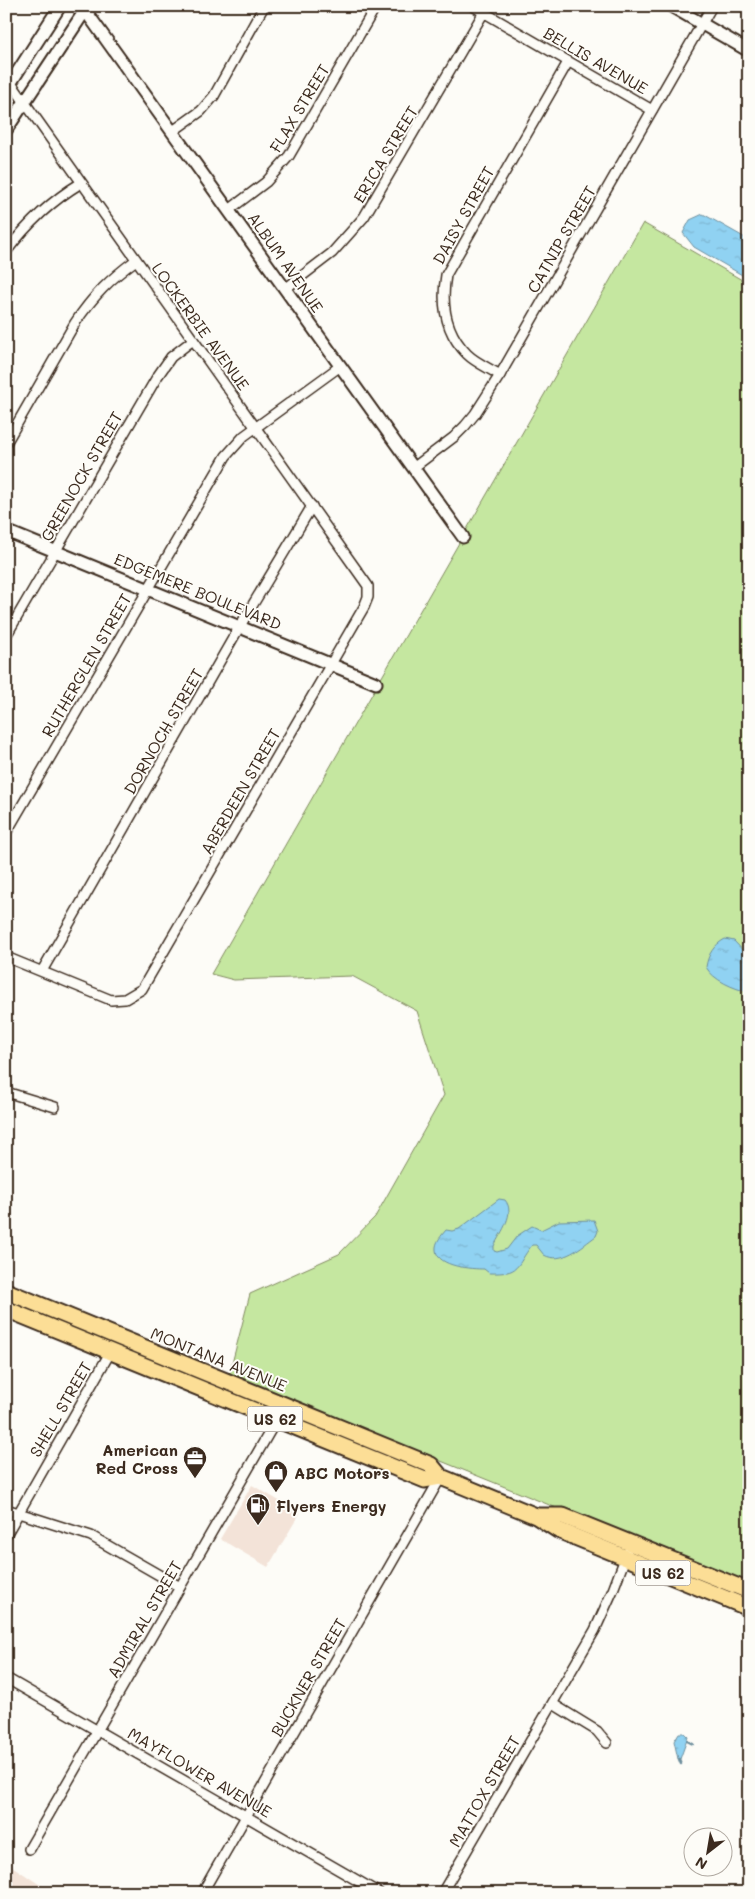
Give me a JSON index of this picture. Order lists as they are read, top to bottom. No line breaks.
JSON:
{"streets":{"highway":["MONTANA AVENUE","US 62"],"street":["BELLIS AVENUE","FLAX STREET","ERICA STREET","DAISY STREET","CATNIP STREET","ALBUM AVENUE","LOCKERBIE AVENUE","GREENOCK STREET","EDGEMERE BOULEVARD","RUTHERGLEN STREET","DORNOCH STREET","ABERDEEN STREET","SHELL STREET","ADMIRAL STREET","BUCKNER STREET","MAYFLOWER AVENUE","MATTOX STREET"]},"crossings":[["BELLIS AVENUE","ERICA STREET"],["BELLIS AVENUE","DAISY STREET"],["BELLIS AVENUE","CATNIP STREET"],["FLAX STREET","ALBUM AVENUE"],["ERICA STREET","ALBUM AVENUE"],["DAISY STREET","CATNIP STREET"],["CATNIP STREET","ALBUM AVENUE"],["ALBUM AVENUE","RUTHERGLEN STREET"],["LOCKERBIE AVENUE","GREENOCK STREET"],["LOCKERBIE AVENUE","RUTHERGLEN STREET"],["LOCKERBIE AVENUE","DORNOCH STREET"],["LOCKERBIE AVENUE","ABERDEEN STREET"],["GREENOCK STREET","EDGEMERE BOULEVARD"],["EDGEMERE BOULEVARD","RUTHERGLEN STREET"],["EDGEMERE BOULEVARD","DORNOCH STREET"],["EDGEMERE BOULEVARD","ABERDEEN STREET"],["DORNOCH STREET","ABERDEEN STREET"],["MONTANA AVENUE","SHELL STREET"],["MONTANA AVENUE","ADMIRAL STREET"],["MONTANA AVENUE","BUCKNER STREET"],["US 62","MATTOX STREET"],["ADMIRAL STREET","MAYFLOWER AVENUE"],["BUCKNER STREET","MAYFLOWER AVENUE"]],"places":{"office":["American Red Cross"],"shop":["ABC Motors"],"fuel station":["Flyers Energy"]},"north":"bottom left"}
